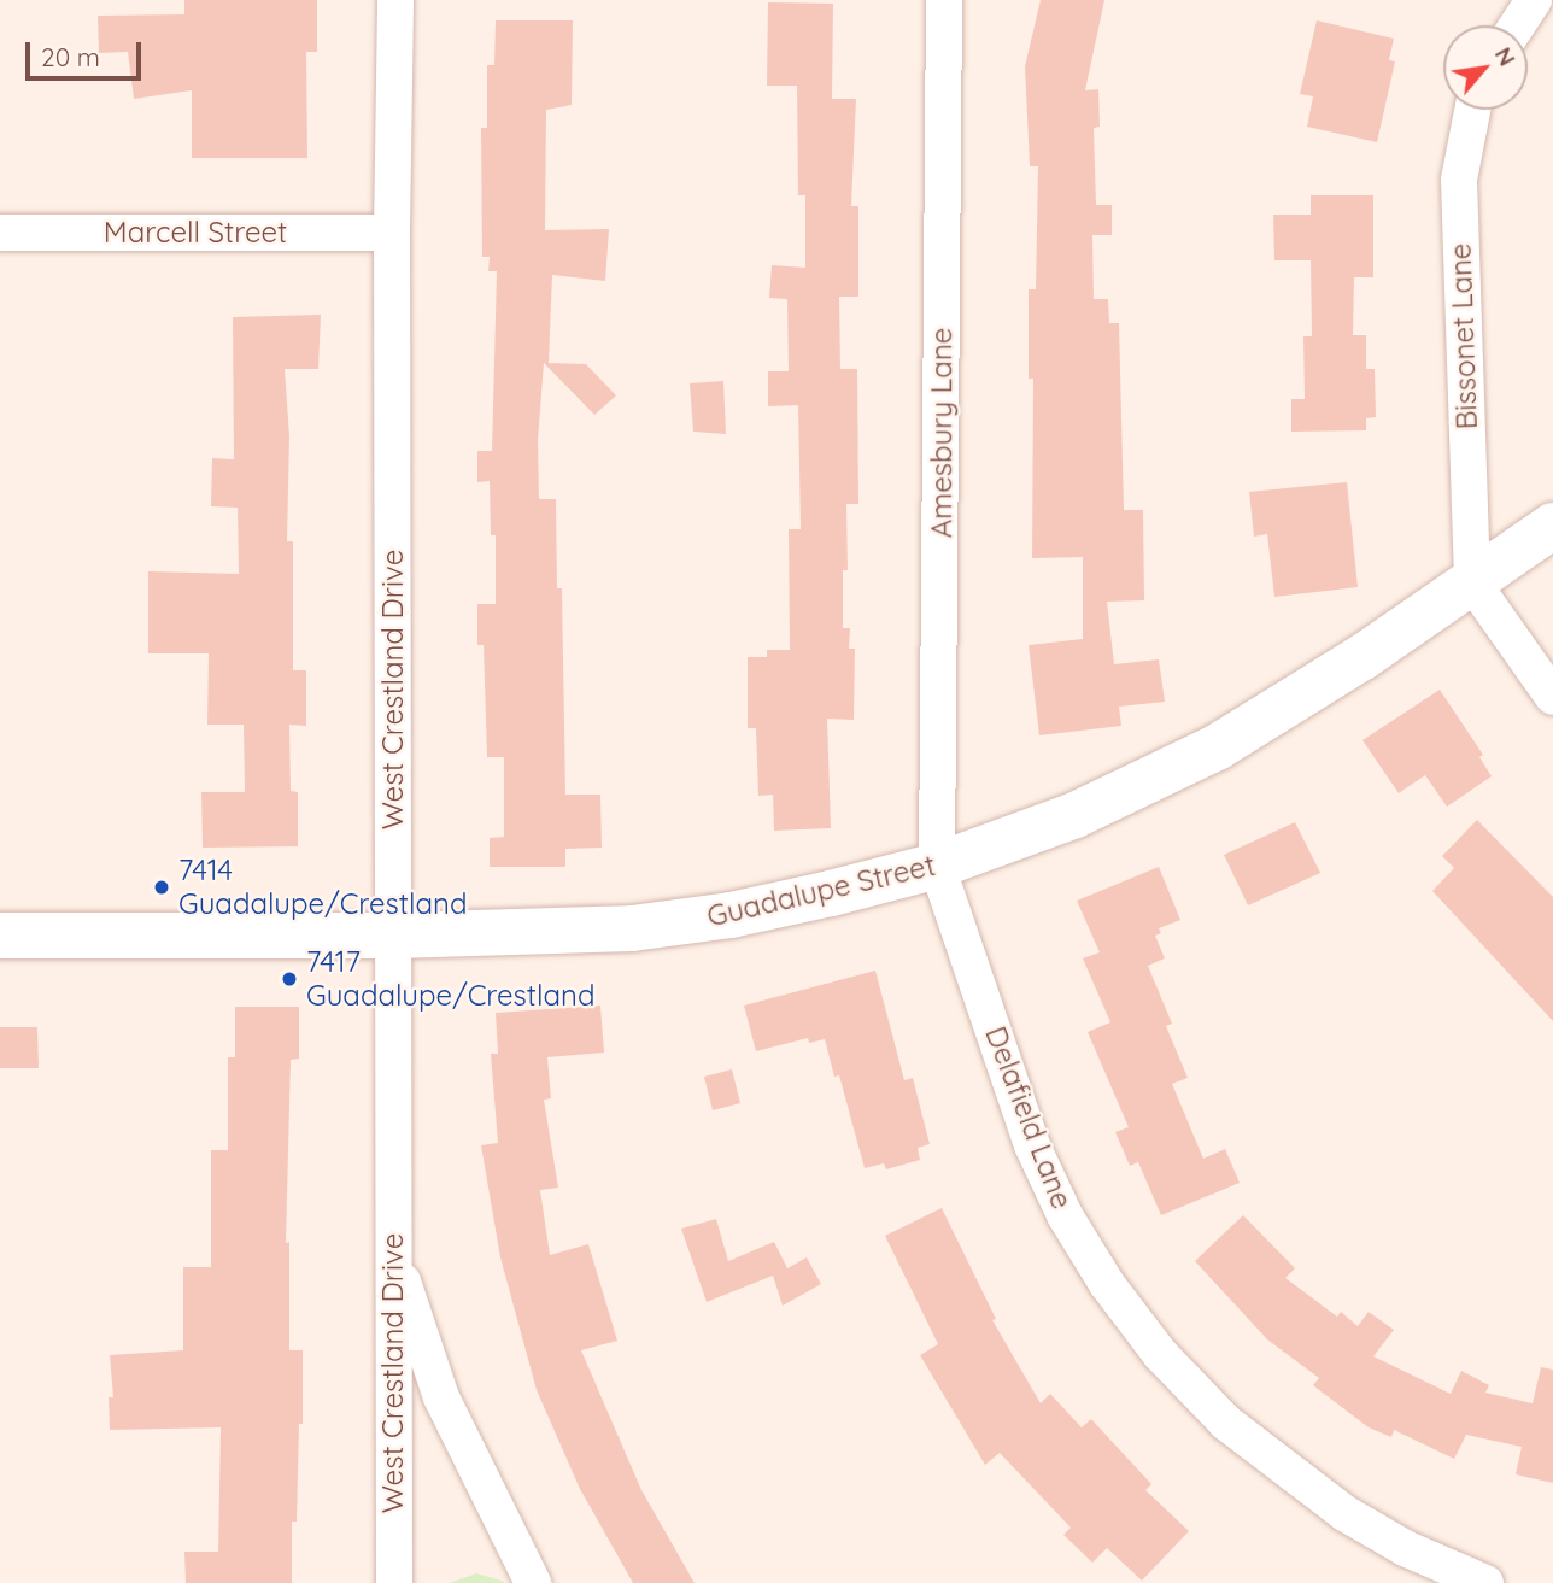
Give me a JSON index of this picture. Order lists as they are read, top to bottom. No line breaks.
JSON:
{"streets":{"street":["Marcell Street","Bissonet Lane","Amesbury Lane","West Crestland Drive","Guadalupe Street","Delafield Lane"]},"crossings":[["Marcell Street","West Crestland Drive"],["Bissonet Lane","Guadalupe Street"],["Amesbury Lane","Guadalupe Street"],["Amesbury Lane","Delafield Lane"],["West Crestland Drive","Guadalupe Street"],["Guadalupe Street","Delafield Lane"]],"places":["7414 Guadalupe/Crestland","7417 Guadalupe/Crestland"],"scale_bar":"20 m","north":"top right"}
